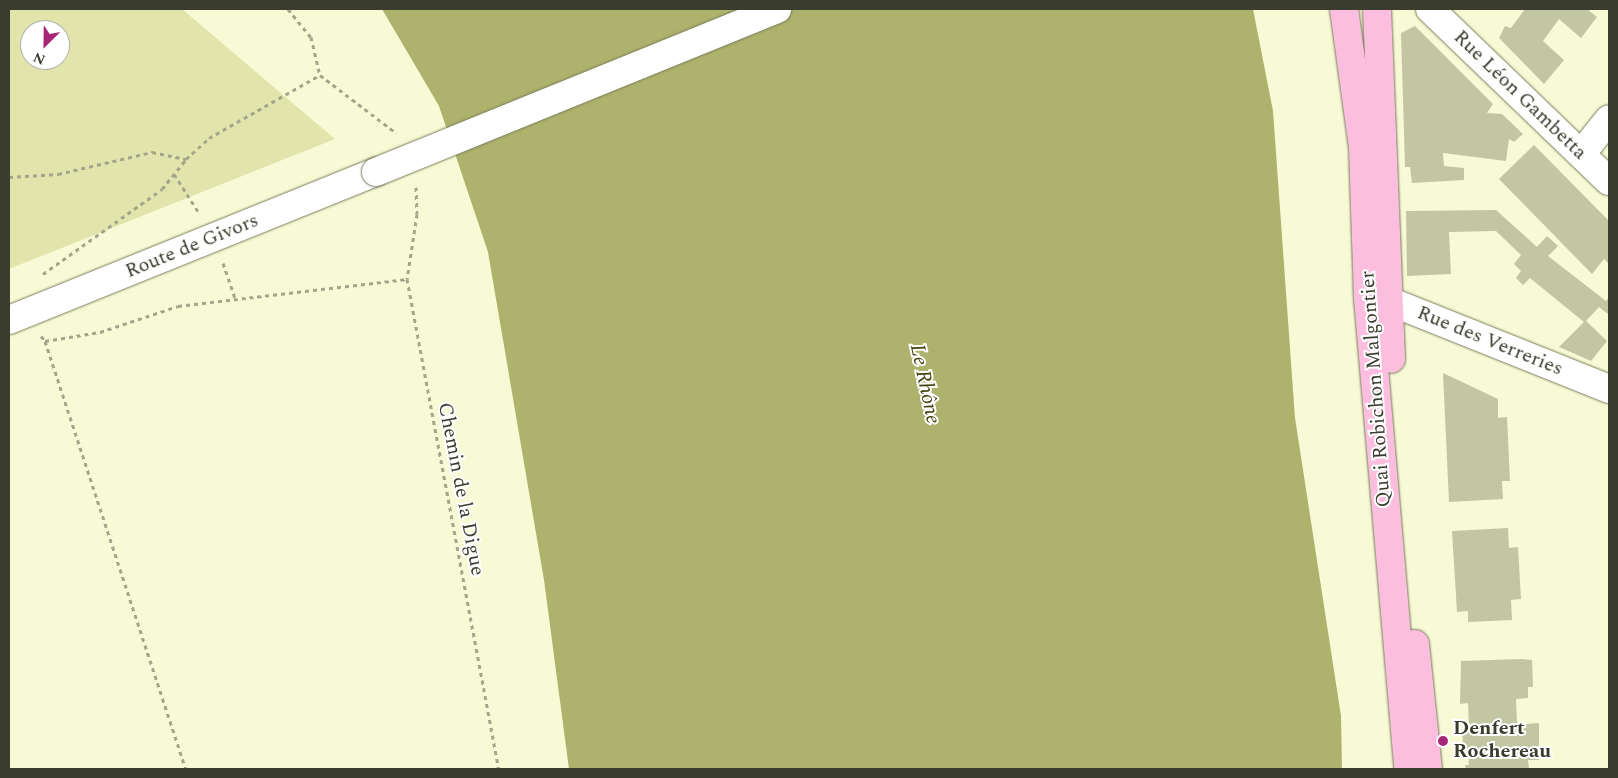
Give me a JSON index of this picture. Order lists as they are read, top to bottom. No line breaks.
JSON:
{"streets":{"main road":["Quai Robichon Malgontier"],"street":["Rue Léon Gambetta","Route de Givors","Rue des Verreries"],"path":["Chemin de la Digue"]},"crossings":[["Rue des Verreries","Quai Robichon Malgontier"]],"water":["Le Rhône"],"places":["Denfert Rochereau"],"north":"bottom left"}
